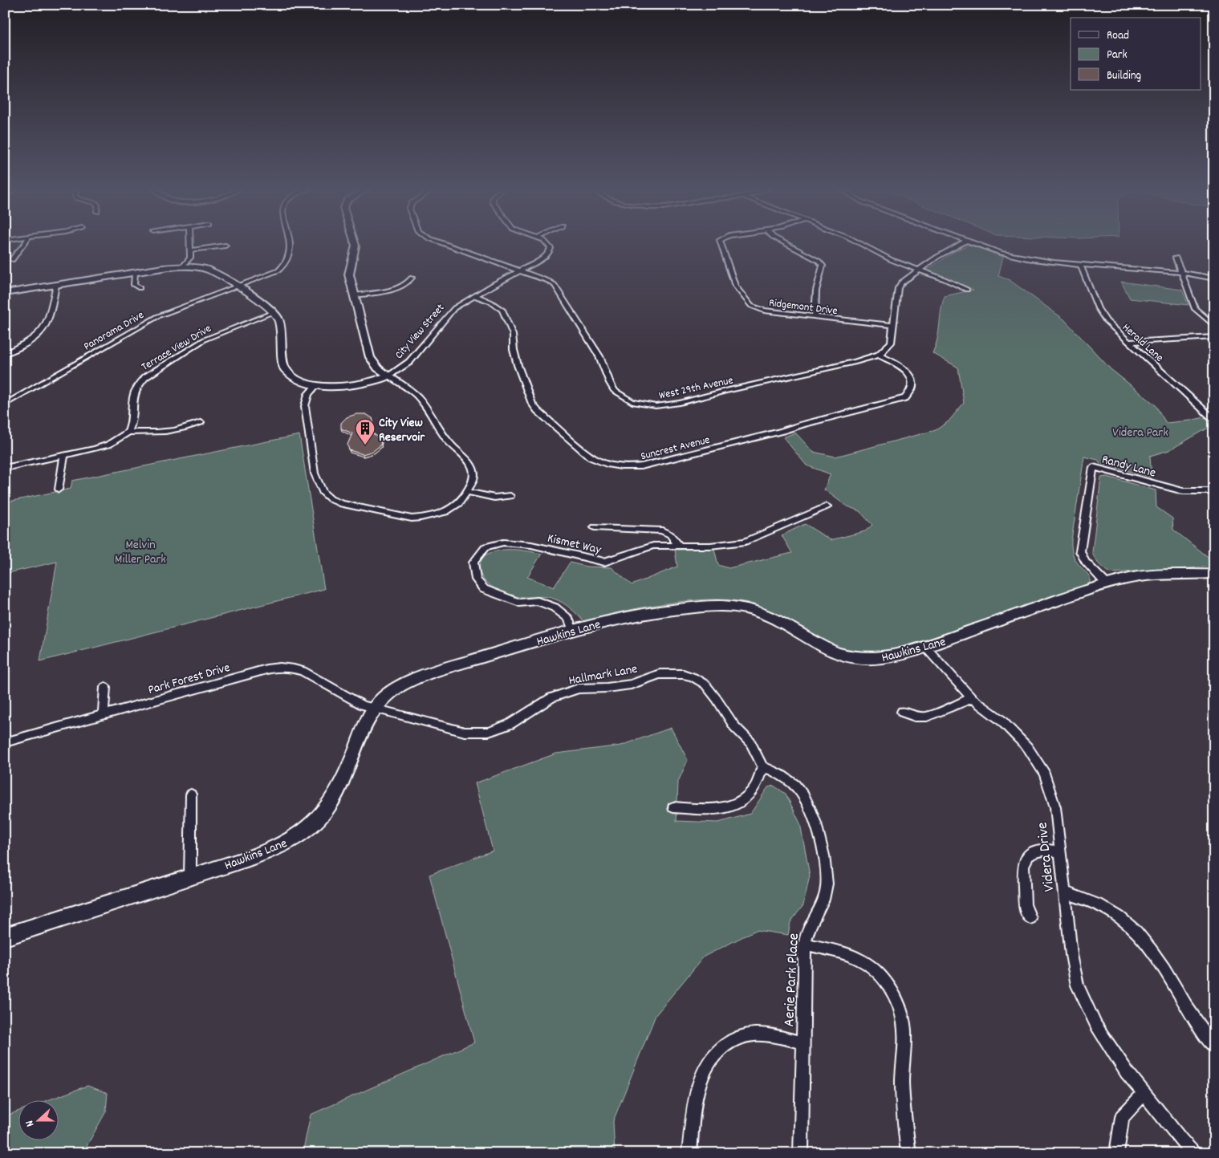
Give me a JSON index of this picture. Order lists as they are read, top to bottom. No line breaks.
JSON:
{"streets":{"street":["Ridgemont Drive","Panorama Drive","City View Street","Herald Lane","Terrace View Drive","West 29th Avenue","Suncrest Avenue","Randy Lane","Kismet Way","Hawkins Lane","Hallmark Lane","Park Forest Drive","Videra Drive","Aerie Park Place"]},"crossings":[["City View Street","Terrace View Drive"],["City View Street","West 29th Avenue"],["City View Street","Suncrest Avenue"],["West 29th Avenue","Suncrest Avenue"],["Randy Lane","Hawkins Lane"],["Kismet Way","Hawkins Lane"],["Hawkins Lane","Hallmark Lane"],["Hawkins Lane","Park Forest Drive"],["Hawkins Lane","Videra Drive"],["Hallmark Lane","Park Forest Drive"],["Hallmark Lane","Aerie Park Place"]],"parks":["Videra Park","Melvin Miller Park"],"places":{"building":["City View Reservoir"]},"legend":["Road","Park","Building"],"north":"left"}
